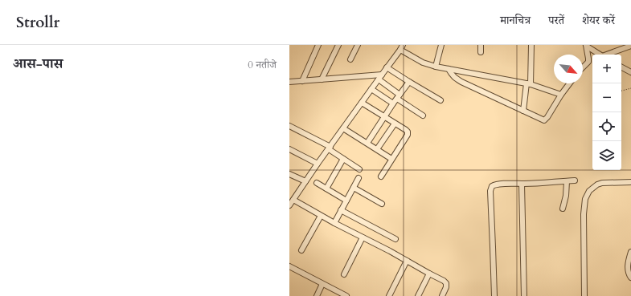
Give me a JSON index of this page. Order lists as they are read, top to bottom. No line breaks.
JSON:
{"north":"bottom right","page":{"header":"Strollr","nav":["मानचित्र","परतें","शेयर करें"],"heading":["आस-पास","0 नतीजे"],"map_buttons":["+","−"]}}
